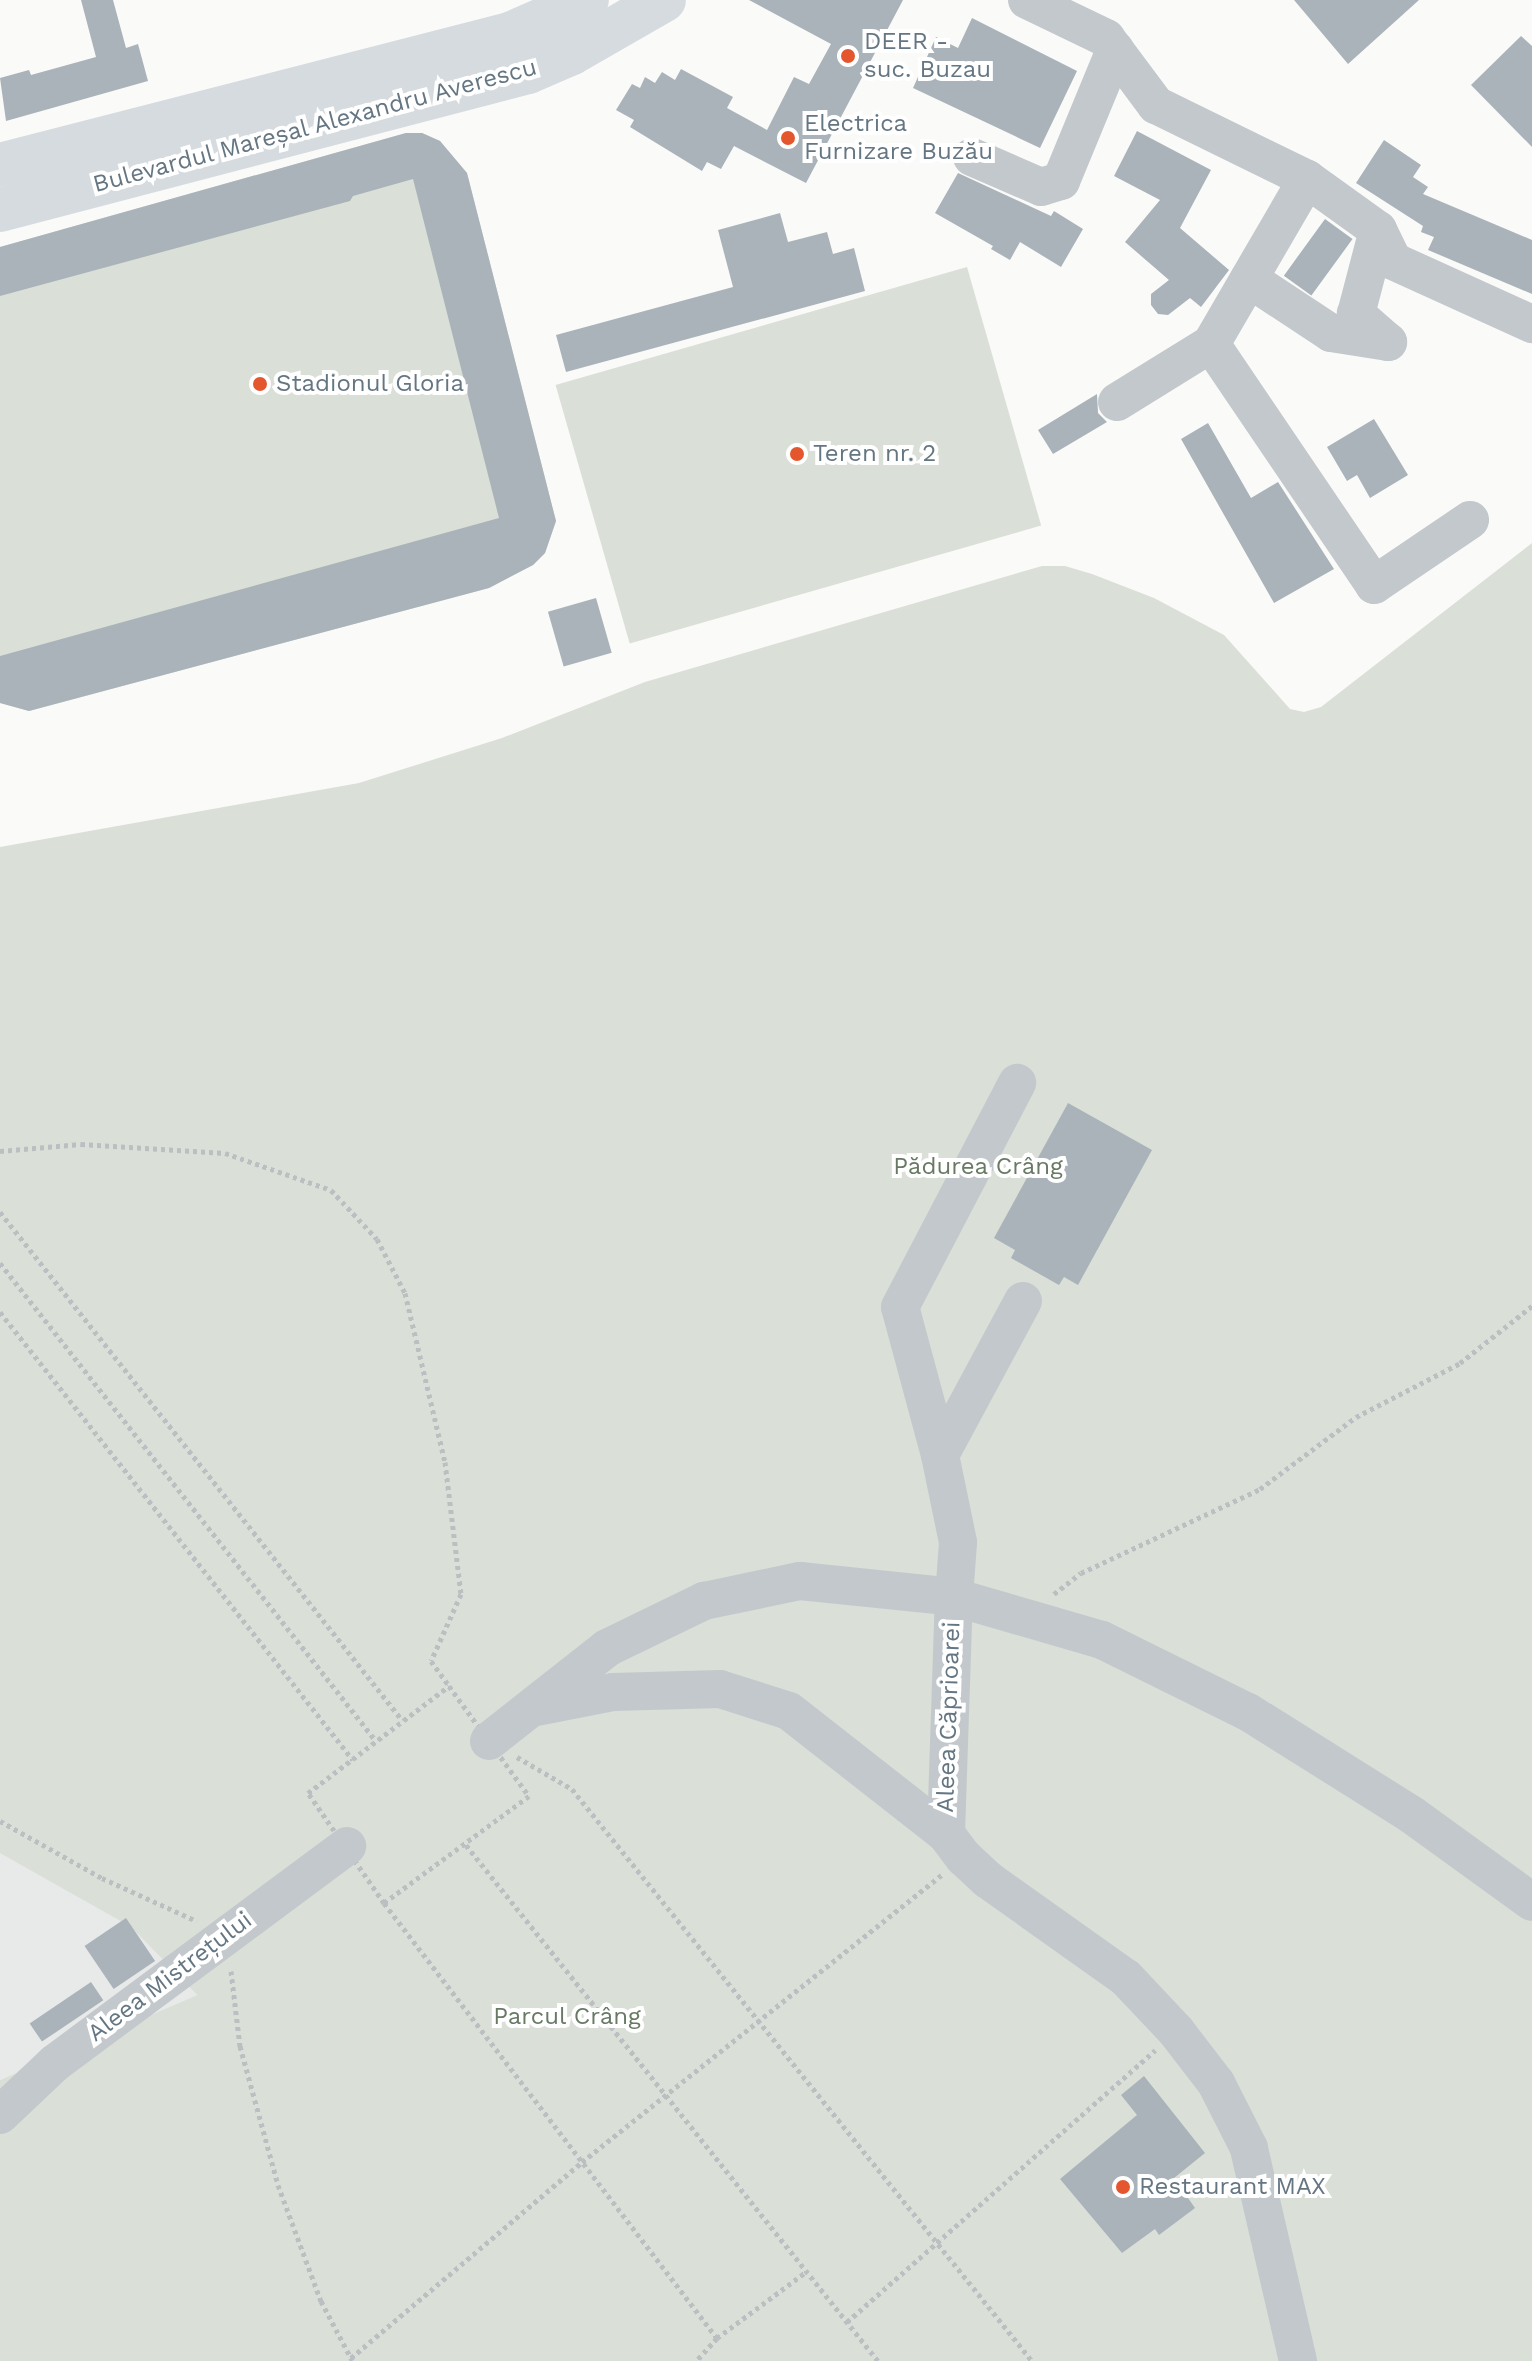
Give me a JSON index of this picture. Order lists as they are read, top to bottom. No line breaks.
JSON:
{"streets":{"main road":["Bulevardul Mareșal Alexandru Averescu"],"lane":["Aleea Căprioarei","Aleea Mistrețului"]},"parks":["Pădurea Crâng","Parcul Crâng"],"places":["DEER - suc. Buzau","Electrica Furnizare Buzău","Stadionul Gloria","Teren nr. 2","Restaurant MAX"]}
